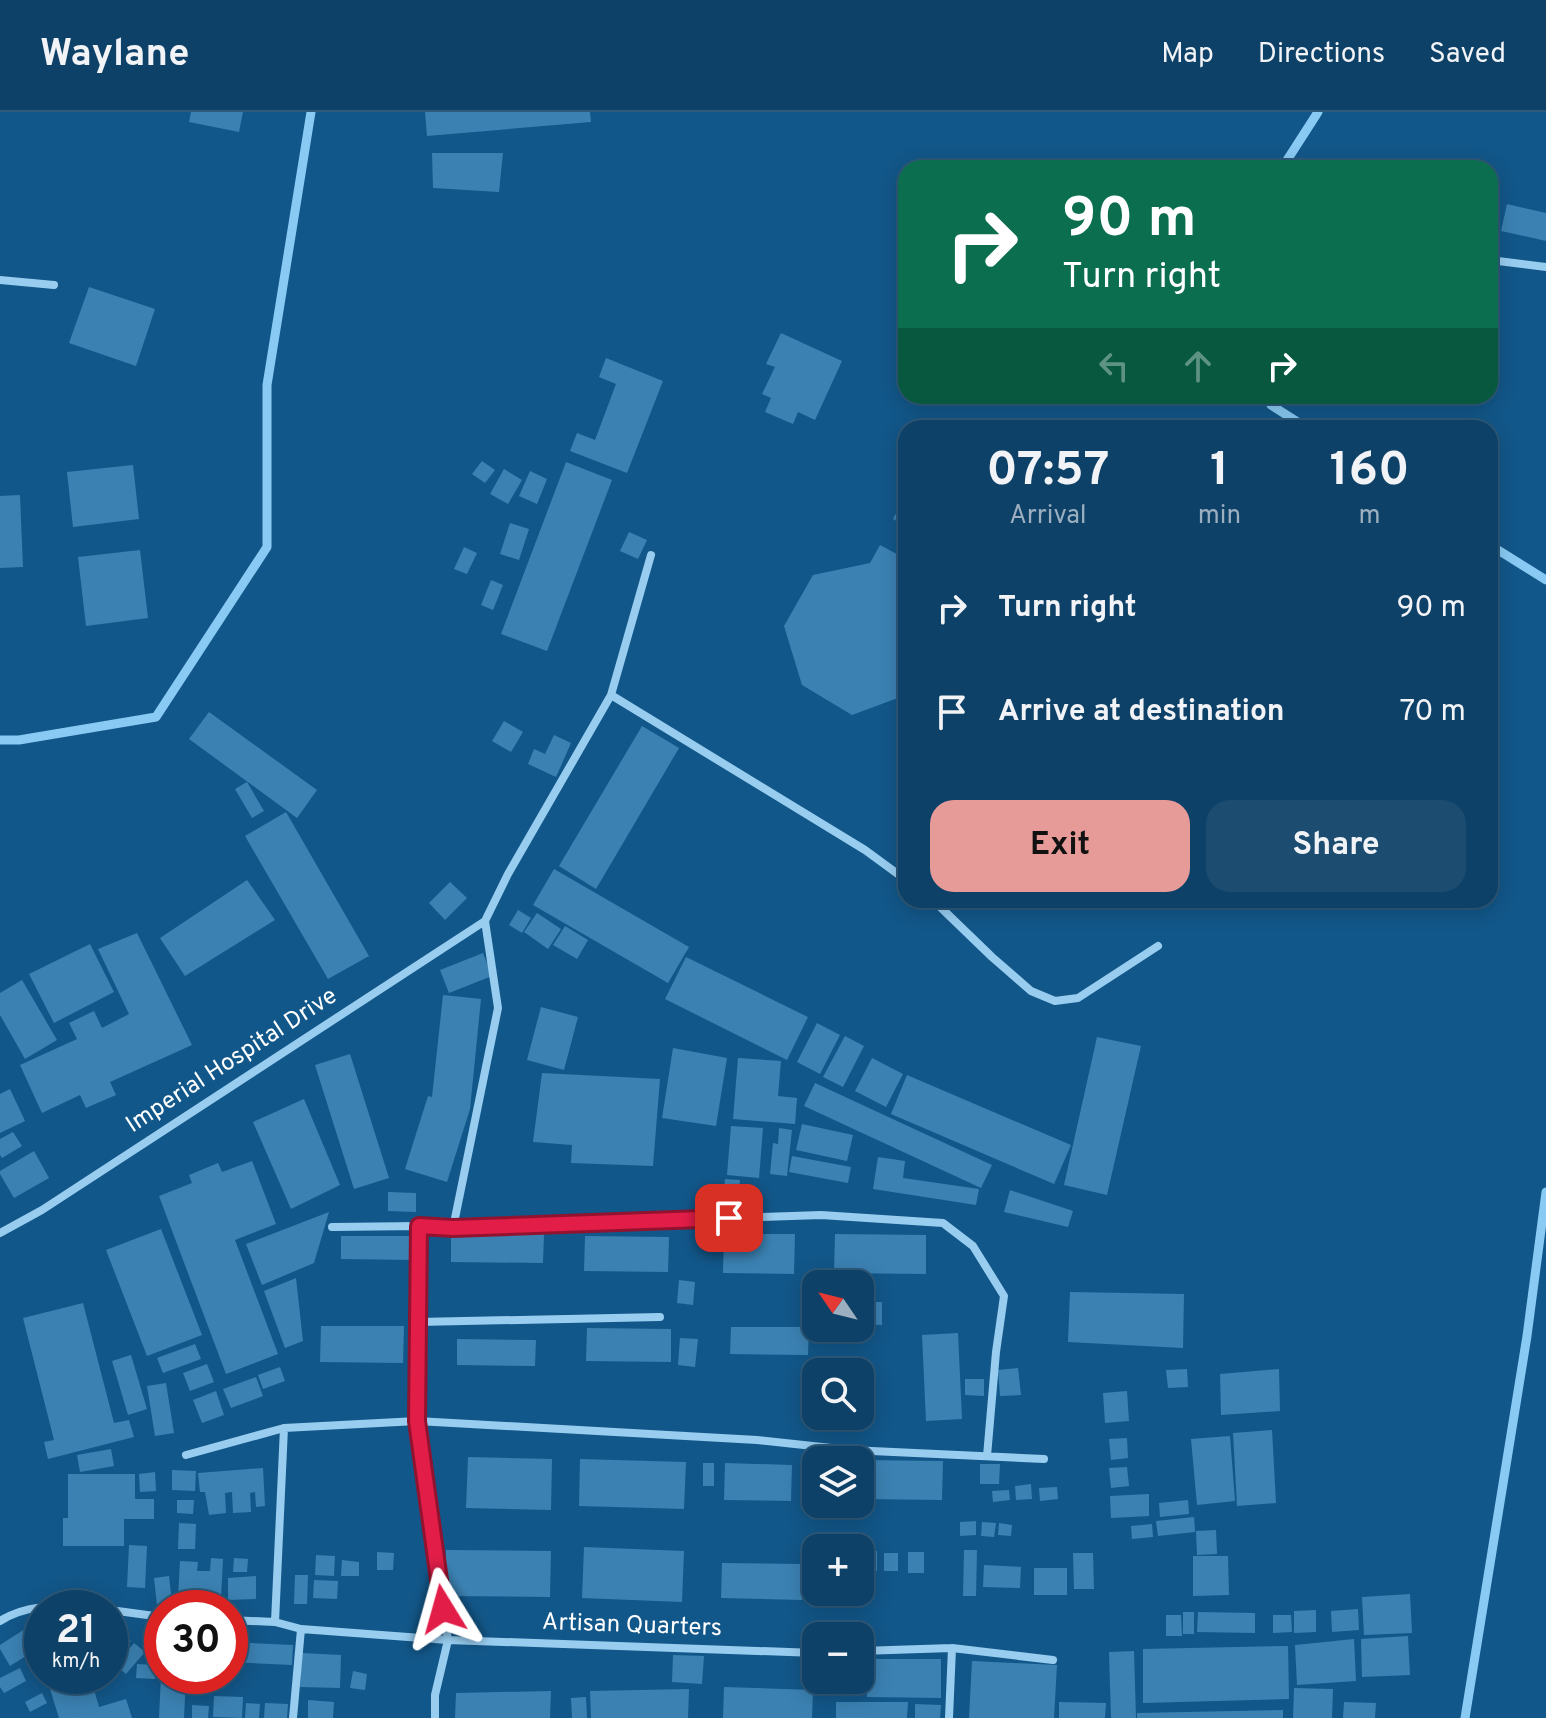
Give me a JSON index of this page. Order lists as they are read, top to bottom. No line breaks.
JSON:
{"streets":{"street":["Imperial Hospital Drive","Artisan Quarters"]},"north":"top left","page":{"header":"Waylane","nav":["Map","Directions","Saved"],"turn":["90 m","Turn right"],"eta":["07:57","Arrival","1","min","160","m"],"list":[{"name":"Turn right","value":"90 m"},{"name":"Arrive at destination","value":"70 m"}],"buttons":["Exit","Share"],"map_buttons":["+","−"],"speed":"21 km/h","limit":"30"}}
